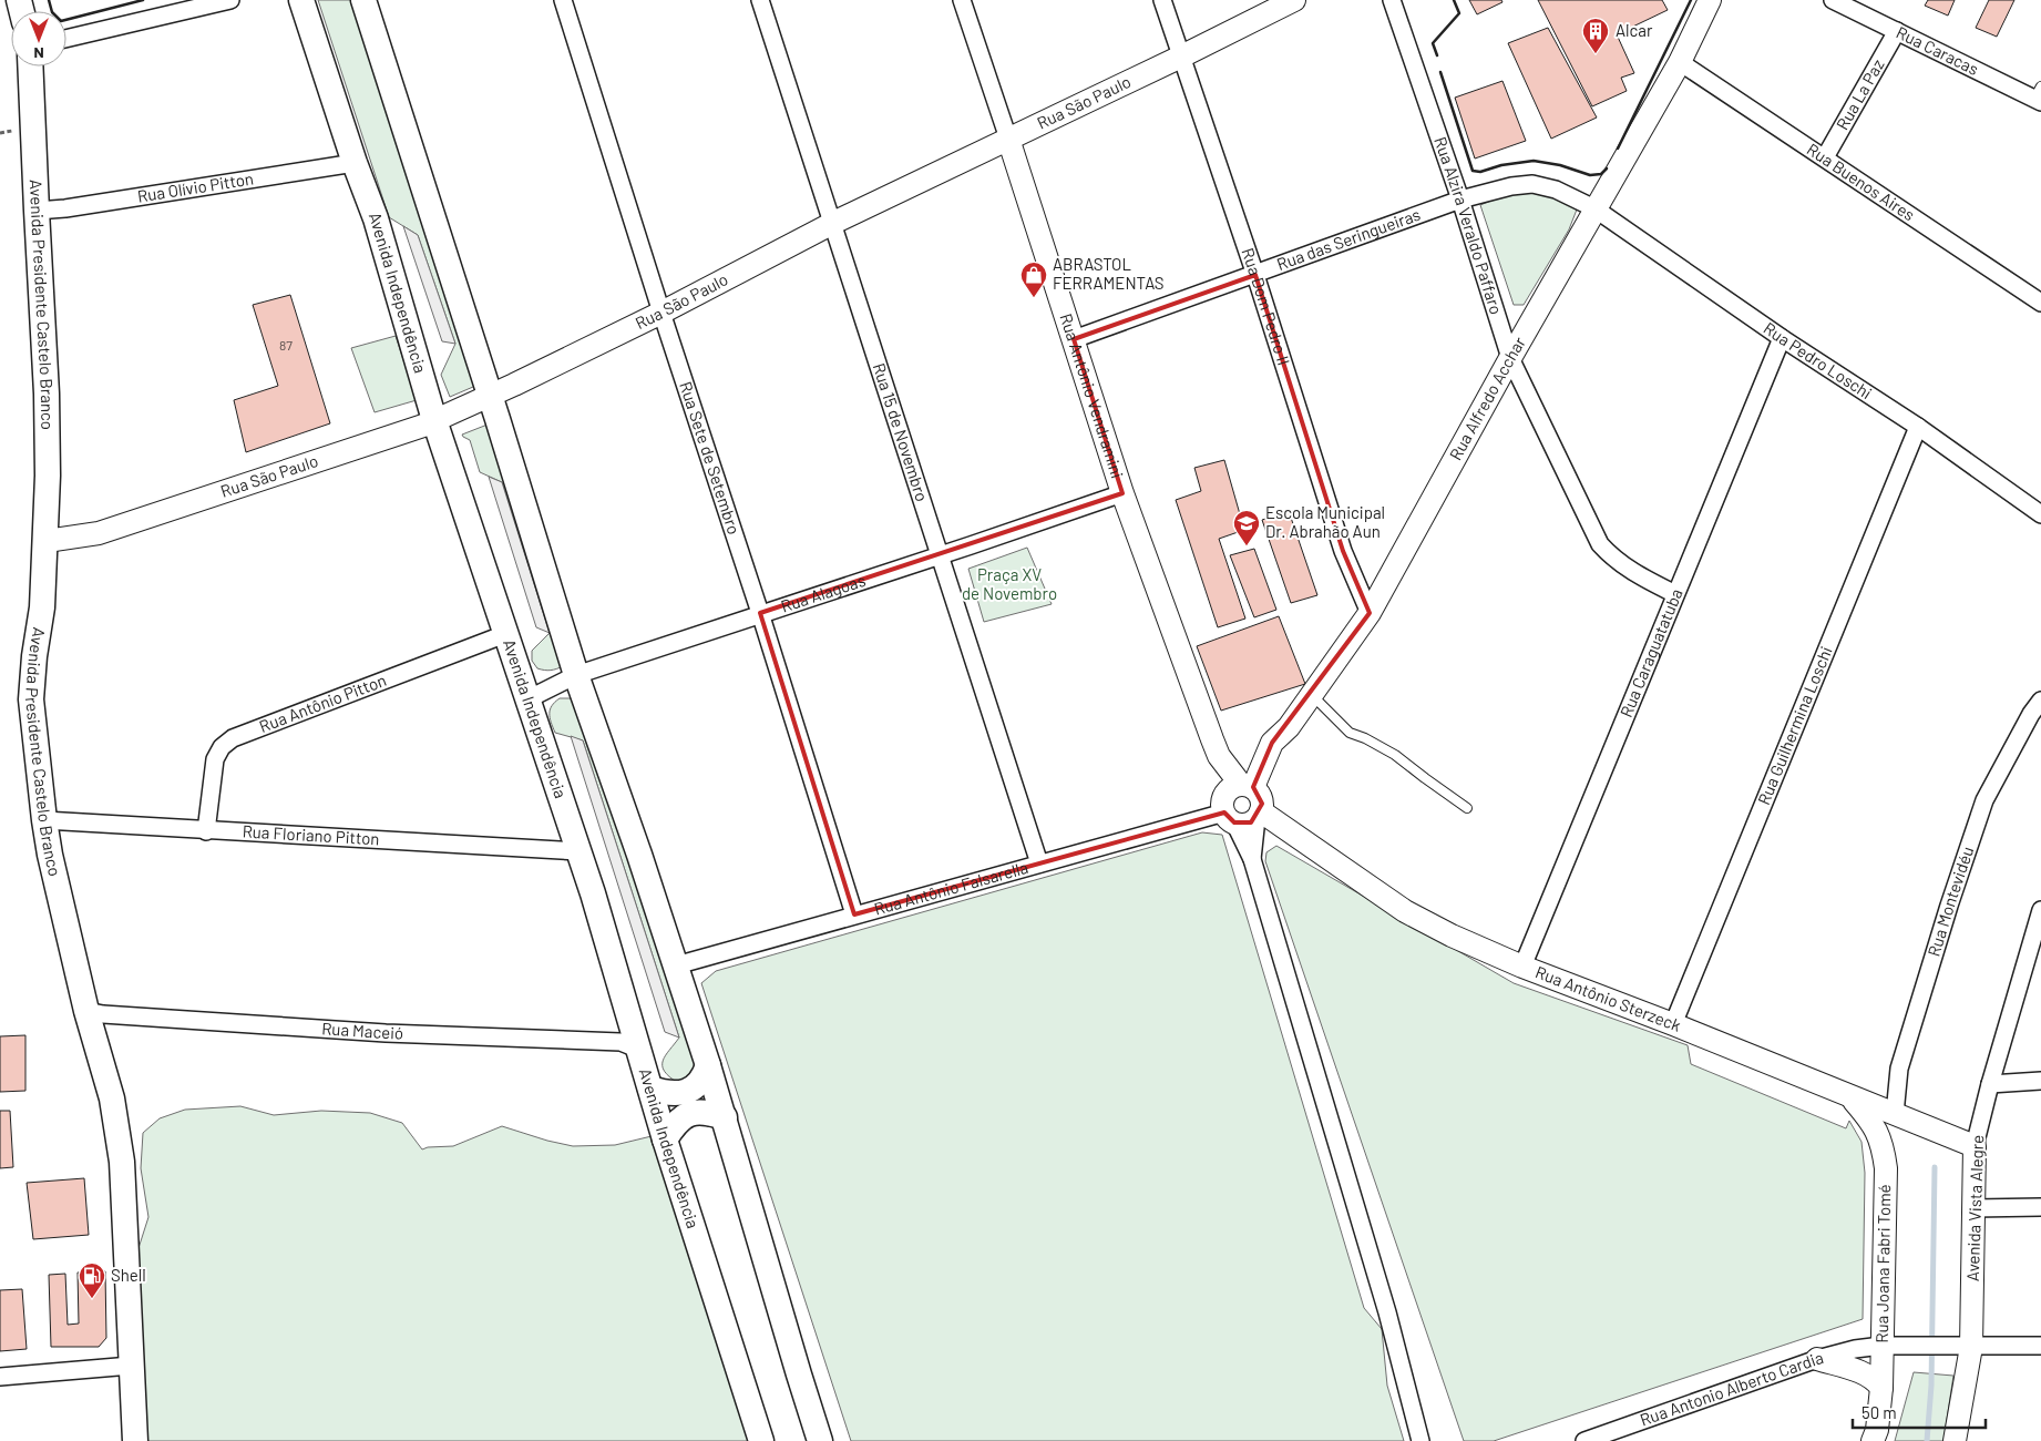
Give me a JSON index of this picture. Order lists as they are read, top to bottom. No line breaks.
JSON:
{"streets":{"main road":["Avenida Independência","Avenida Presidente Castelo Branco"],"street":["Rua Caracas","Rua La Paz","Rua São Paulo","Rua Buenos Aires","Rua Olívio Pitton","Rua Alzira Veraldo Paffaro","Rua das Seringueiras","Rua Dom Pedro II","Rua Pedro Loschi","Rua Antônio Vendramini","Rua Alfredo Acchar","Rua 15 de Novembro","Rua Sete de Setembro","Rua Alagoas","Rua Caraguatatuba","Rua Antônio Pitton","Rua Guilhermina Loschi","Rua Floriano Pitton","Rua Antônio Falsarella","Rua Montevidéu","Rua Antônio Sterzeck","Rua Maceió","Avenida Vista Alegre","Rua Joana Fabri Tomé","Rua Antonio Alberto Cardia"]},"crossings":[["Rua Caracas","Rua La Paz"],["Rua La Paz","Rua Buenos Aires"],["Rua São Paulo","Avenida Independência"],["Rua São Paulo","Avenida Presidente Castelo Branco"],["Rua São Paulo","Rua Dom Pedro II"],["Rua São Paulo","Rua Antônio Vendramini"],["Rua São Paulo","Rua 15 de Novembro"],["Rua São Paulo","Rua Sete de Setembro"],["Rua Buenos Aires","Rua Alfredo Acchar"],["Rua Olívio Pitton","Avenida Independência"],["Rua Olívio Pitton","Avenida Presidente Castelo Branco"],["Rua Alzira Veraldo Paffaro","Rua das Seringueiras"],["Rua Alzira Veraldo Paffaro","Rua Alfredo Acchar"],["Rua Alzira Veraldo Paffaro","Rua Caraguatatuba"],["Rua das Seringueiras","Rua Dom Pedro II"],["Rua das Seringueiras","Rua Pedro Loschi"],["Rua das Seringueiras","Rua Antônio Vendramini"],["Rua das Seringueiras","Rua Alfredo Acchar"],["Avenida Independência","Rua Alagoas"],["Avenida Independência","Rua Antônio Pitton"],["Avenida Independência","Rua Floriano Pitton"],["Avenida Independência","Rua Maceió"],["Avenida Presidente Castelo Branco","Rua Floriano Pitton"],["Avenida Presidente Castelo Branco","Rua Maceió"],["Rua Dom Pedro II","Rua Alfredo Acchar"],["Rua Pedro Loschi","Rua Alfredo Acchar"],["Rua Pedro Loschi","Rua Caraguatatuba"],["Rua Pedro Loschi","Rua Guilhermina Loschi"],["Rua Antônio Vendramini","Rua Alfredo Acchar"],["Rua Antônio Vendramini","Rua Alagoas"],["Rua Antônio Vendramini","Rua Antônio Falsarella"],["Rua Antônio Vendramini","Rua Antônio Sterzeck"],["Rua Alfredo Acchar","Rua Antônio Falsarella"],["Rua 15 de Novembro","Rua Alagoas"],["Rua 15 de Novembro","Rua Antônio Falsarella"],["Rua Sete de Setembro","Rua Alagoas"],["Rua Sete de Setembro","Rua Antônio Falsarella"],["Rua Caraguatatuba","Rua Antônio Sterzeck"],["Rua Antônio Pitton","Rua Floriano Pitton"],["Rua Guilhermina Loschi","Rua Antônio Sterzeck"],["Rua Montevidéu","Rua Antônio Sterzeck"],["Rua Antônio Sterzeck","Avenida Vista Alegre"],["Rua Antônio Sterzeck","Rua Joana Fabri Tomé"],["Avenida Vista Alegre","Rua Antonio Alberto Cardia"],["Rua Joana Fabri Tomé","Rua Antonio Alberto Cardia"]],"parks":["Praça XV de Novembro"],"places":{"building":["Alcar"],"shop":["ABRASTOL FERRAMENTAS"],"school or university":["Escola Municipal Dr. Abrahão Aun"],"fuel station":["Shell"]},"house_numbers":["87"],"scale_bar":"50 m","north":"bottom"}
